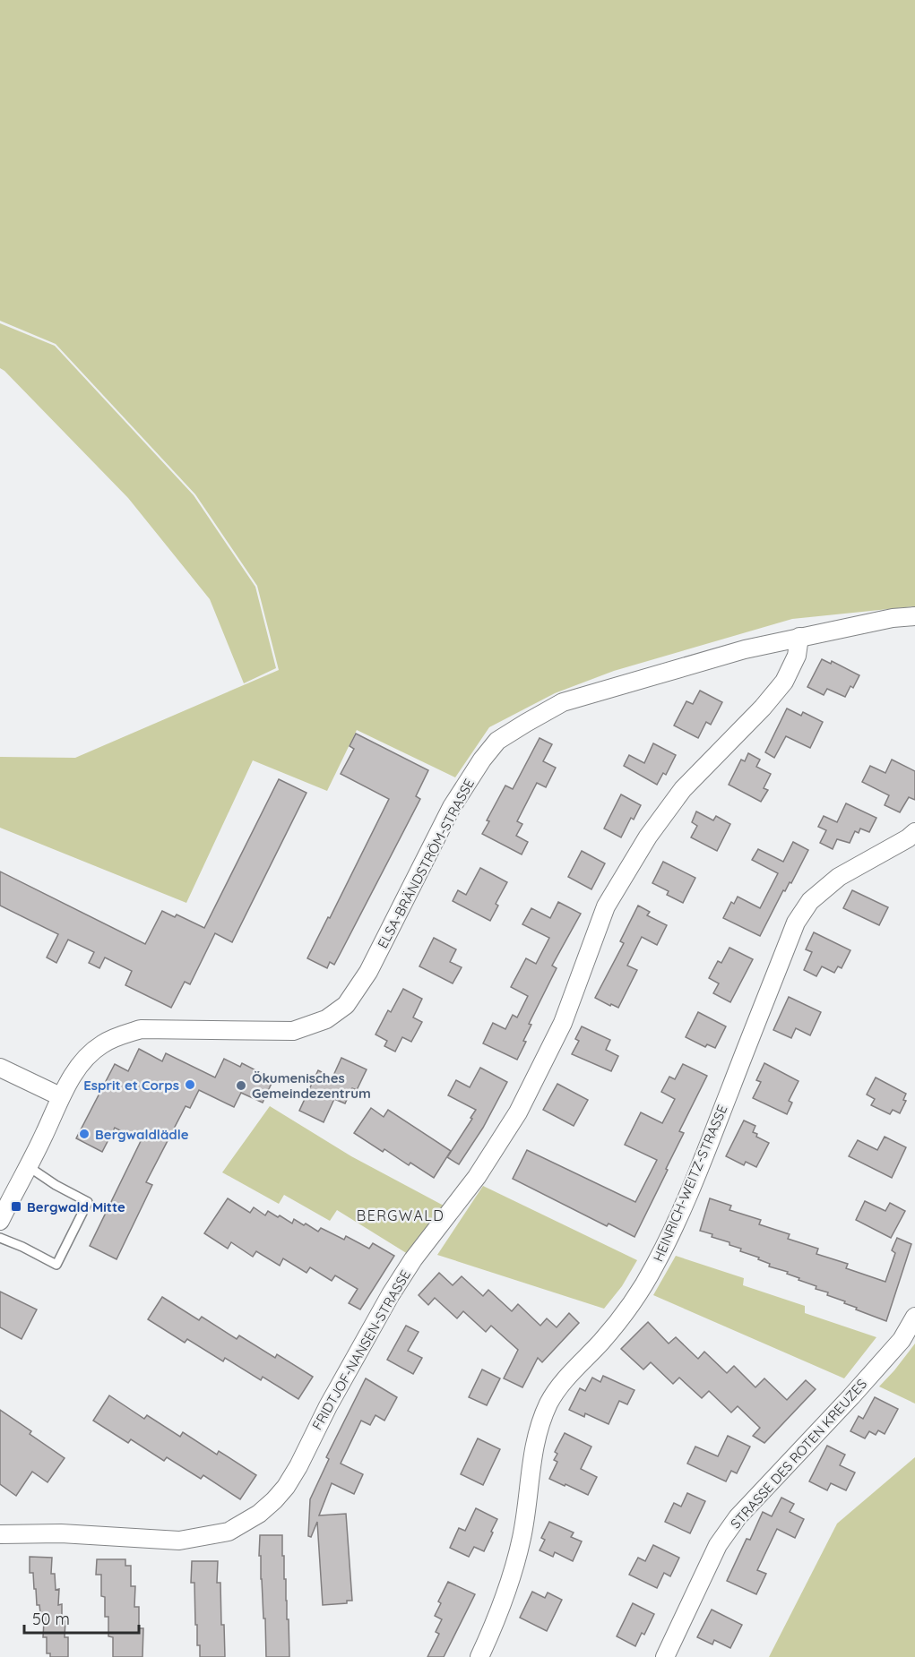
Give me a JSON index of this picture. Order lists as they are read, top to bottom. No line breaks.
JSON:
{"streets":{"street":["ELSA-BRÄNDSTRÖM-STRASSE","HEINRICH-WEITZ-STRASSE","FRIDTJOF-NANSEN-STRASSE","STRASSE DES ROTEN KREUZES"]},"crossings":[["ELSA-BRÄNDSTRÖM-STRASSE","FRIDTJOF-NANSEN-STRASSE"]],"districts":["BERGWALD"],"places":{"other":["Esprit et Corps","Ökumenisches Gemeindezentrum","Bergwaldlädle"],"transit":["Bergwald Mitte"]},"scale_bar":"50 m"}
